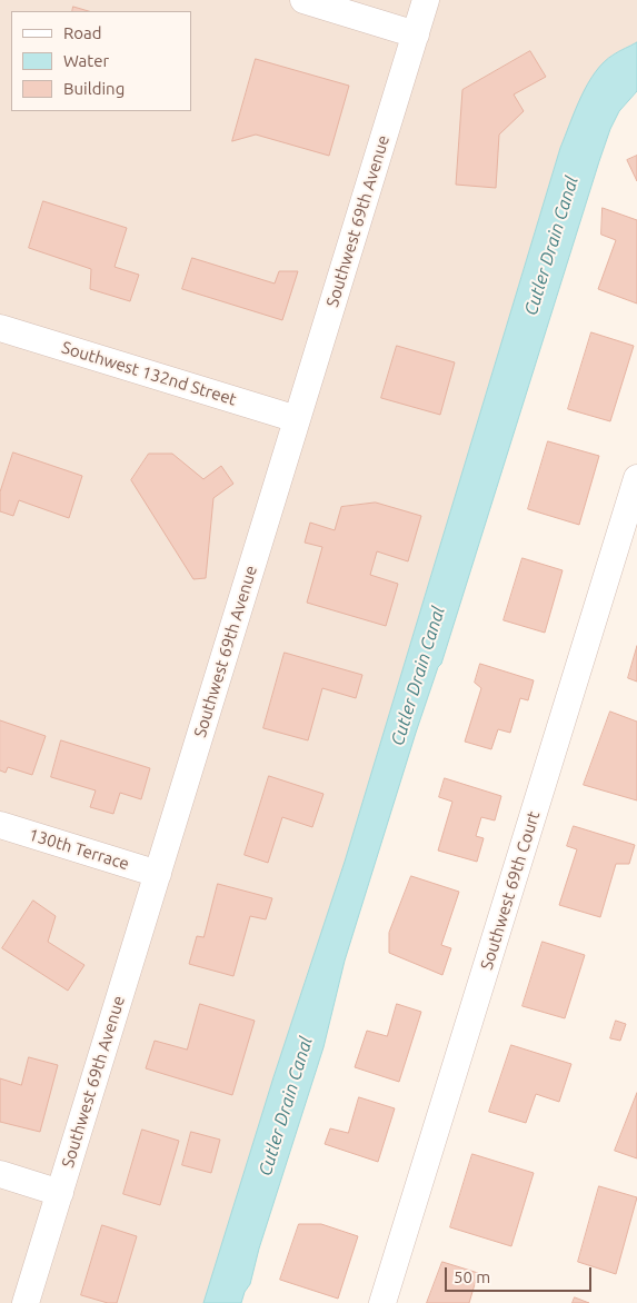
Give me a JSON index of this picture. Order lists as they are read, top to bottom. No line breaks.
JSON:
{"streets":{"street":["Southwest 69th Avenue","Southwest 132nd Street","130th Terrace","Southwest 69th Court"]},"crossings":[["Southwest 69th Avenue","Southwest 132nd Street"],["Southwest 69th Avenue","130th Terrace"]],"water":["Cutler Drain Canal"],"legend":["Road","Water","Building"],"scale_bar":"50 m"}
